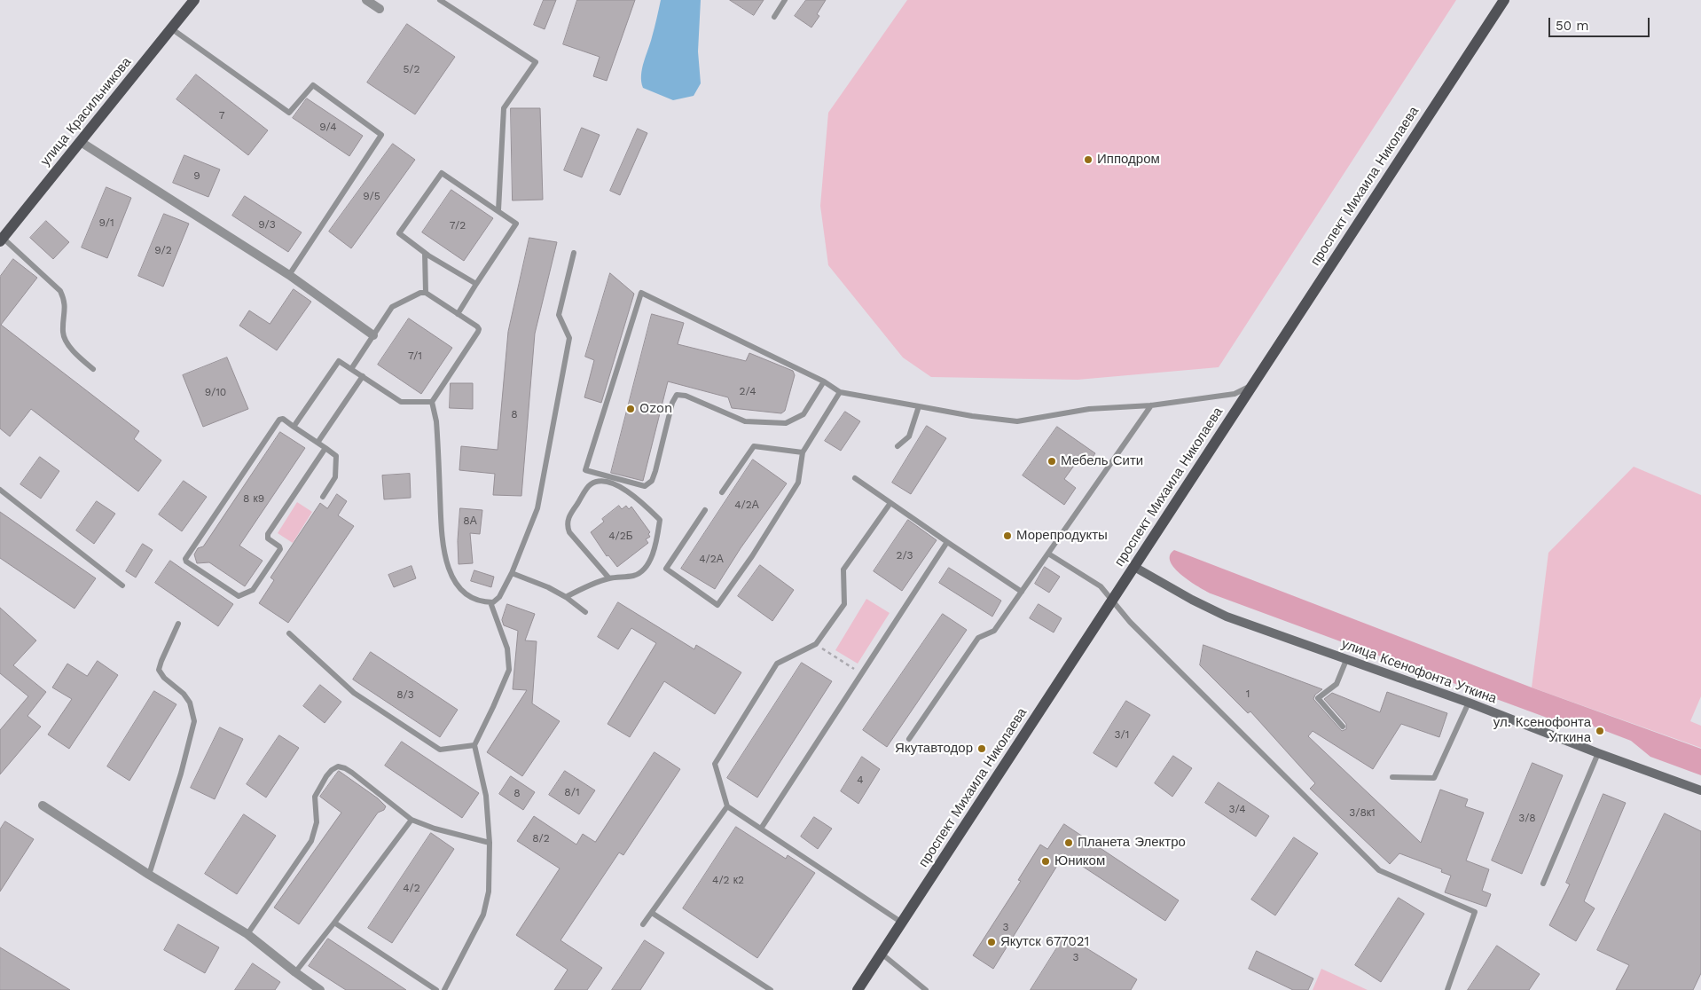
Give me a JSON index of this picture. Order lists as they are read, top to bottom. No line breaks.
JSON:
{"streets":{"main road":["улица Красильникова","проспект Михаила Николаева"],"street":["улица Ксенофонта Уткина"]},"crossings":[["проспект Михаила Николаева","улица Ксенофонта Уткина"]],"places":["Ипподром","Ozon","Мебель Сити","Морепродукты","ул. Ксенофонта Уткина","Якутавтодор","Планета Электро","Юником","Якутск 677021"],"house_numbers":["5/2","7","9/4","9","9/5","9/1","9/3","7/2","9/2","7/1","2/4","9/10","8","8 к9","4/2А","8А","4/2Б","2/3","4/2А","1","8/3","3/1","4","8/1","8","3/4","3/8к1","3/8","8/2","4/2 к2","4/2","3","3"],"scale_bar":"50 m"}
